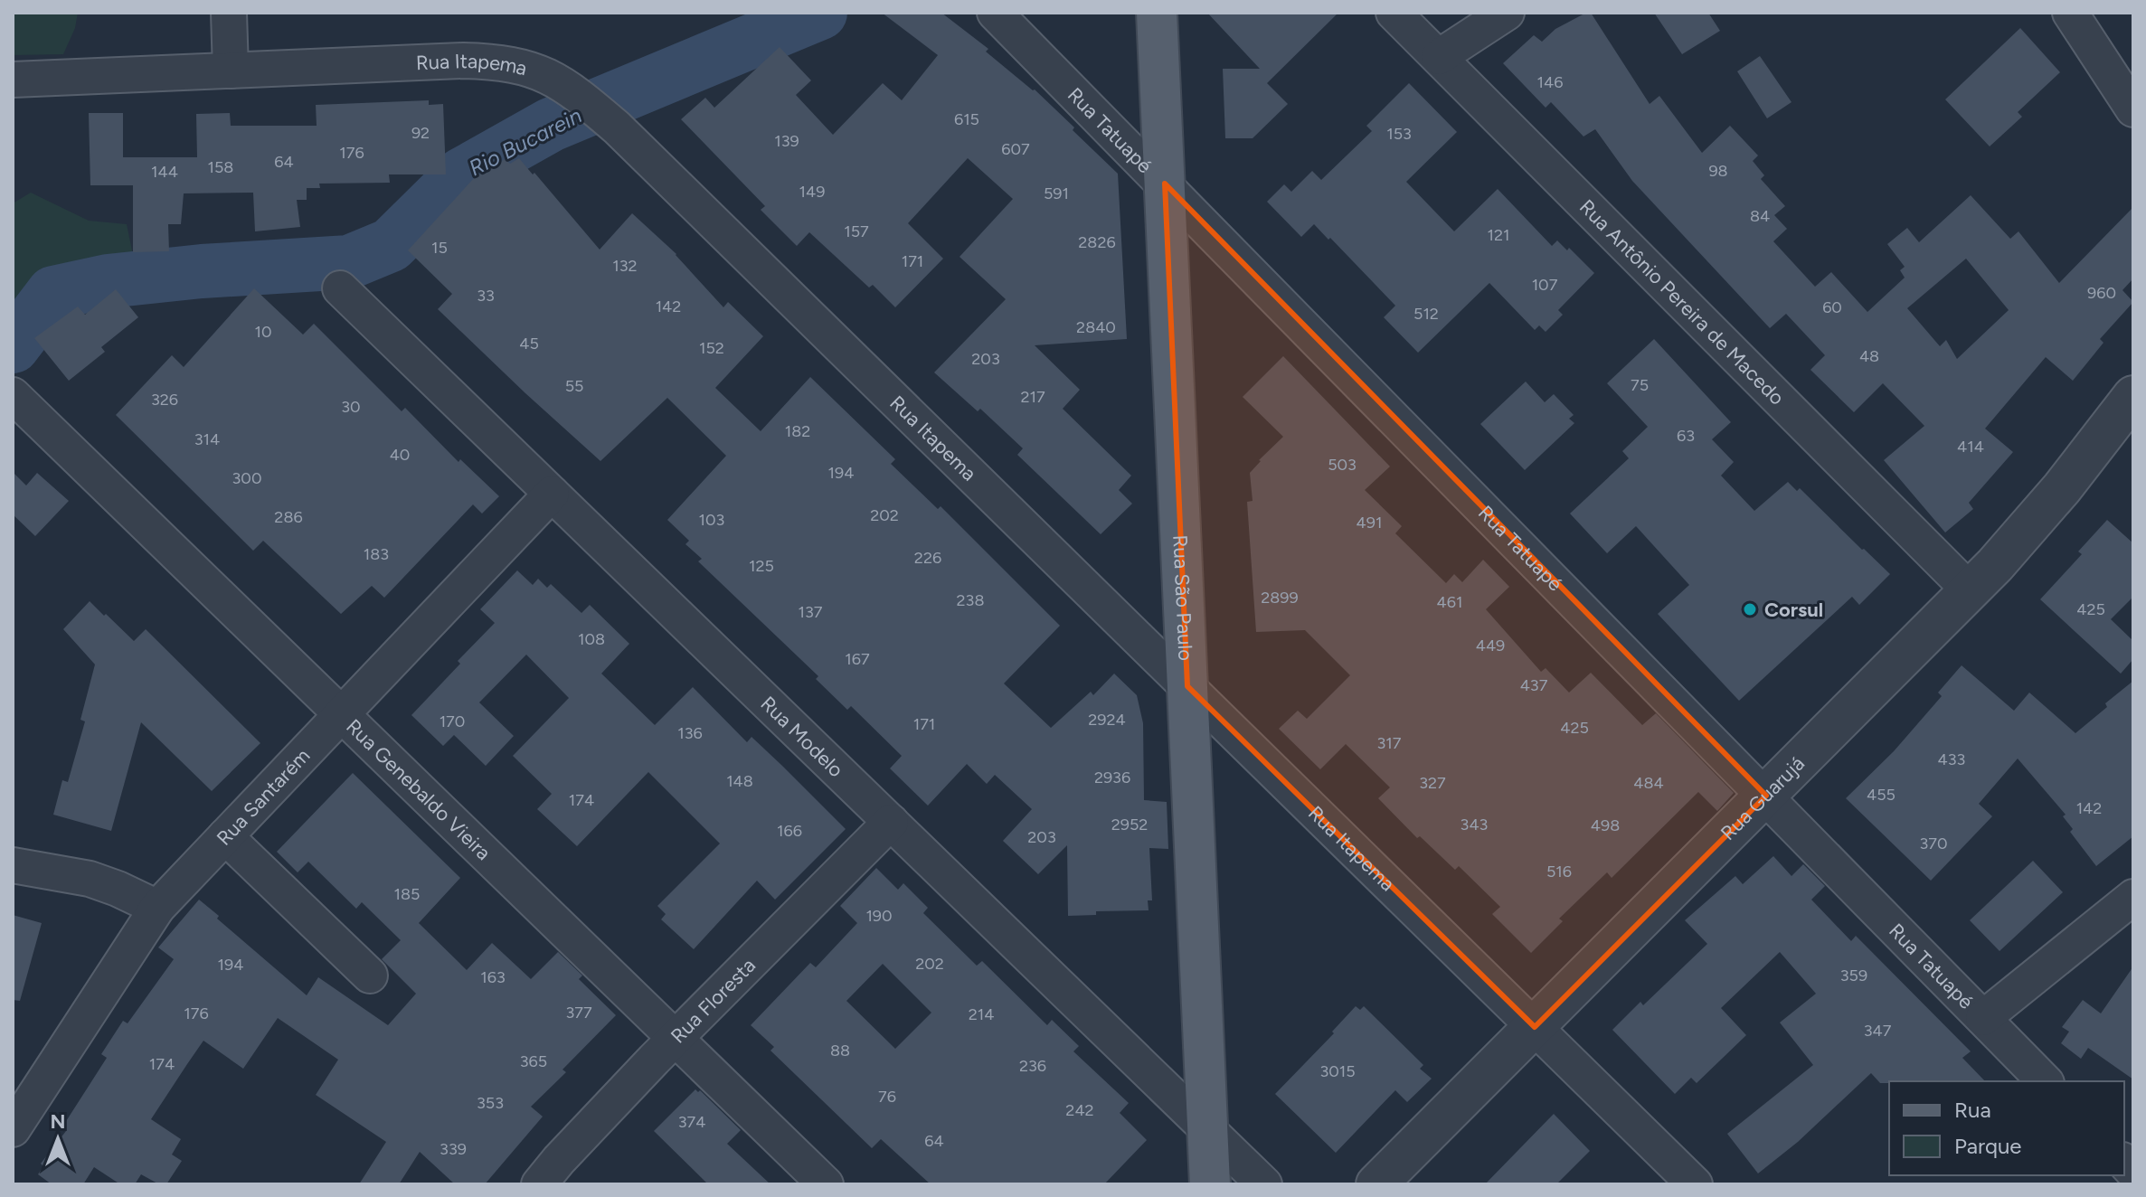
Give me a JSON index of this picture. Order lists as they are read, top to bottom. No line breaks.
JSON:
{"streets":{"main road":["Rua São Paulo"],"street":["Rua Itapema","Rua Tatuapé","Rua Antônio Pereira de Macedo","Rua Modelo","Rua Genebaldo Vieira","Rua Santarém","Rua Guarujá","Rua Floresta"]},"crossings":[["Rua Itapema","Rua São Paulo"],["Rua Itapema","Rua Guarujá"],["Rua Tatuapé","Rua São Paulo"],["Rua Tatuapé","Rua Guarujá"],["Rua Antônio Pereira de Macedo","Rua Guarujá"],["Rua São Paulo","Rua Modelo"],["Rua Modelo","Rua Santarém"],["Rua Modelo","Rua Floresta"],["Rua Genebaldo Vieira","Rua Santarém"],["Rua Genebaldo Vieira","Rua Floresta"]],"water":["Rio Bucarein"],"places":["Corsul"],"house_numbers":["146","615","92","153","139","607","176","64","158","98","144","149","591","84","157","121","2826","15","171","132","107","960","33","142","60","512","2840","10","45","152","48","203","75","55","217","326","30","182","63","314","414","40","503","194","300","202","286","103","491","183","226","125","2899","238","461","425","137","108","449","167","437","2924","170","171","425","136","317","433","2936","148","327","484","455","174","142","2952","343","498","166","203","370","516","185","190","202","194","359","163","377","176","214","347","88","365","174","236","3015","76","353","242","374","64","339"],"legend":["Rua","Parque"],"north":"top"}
